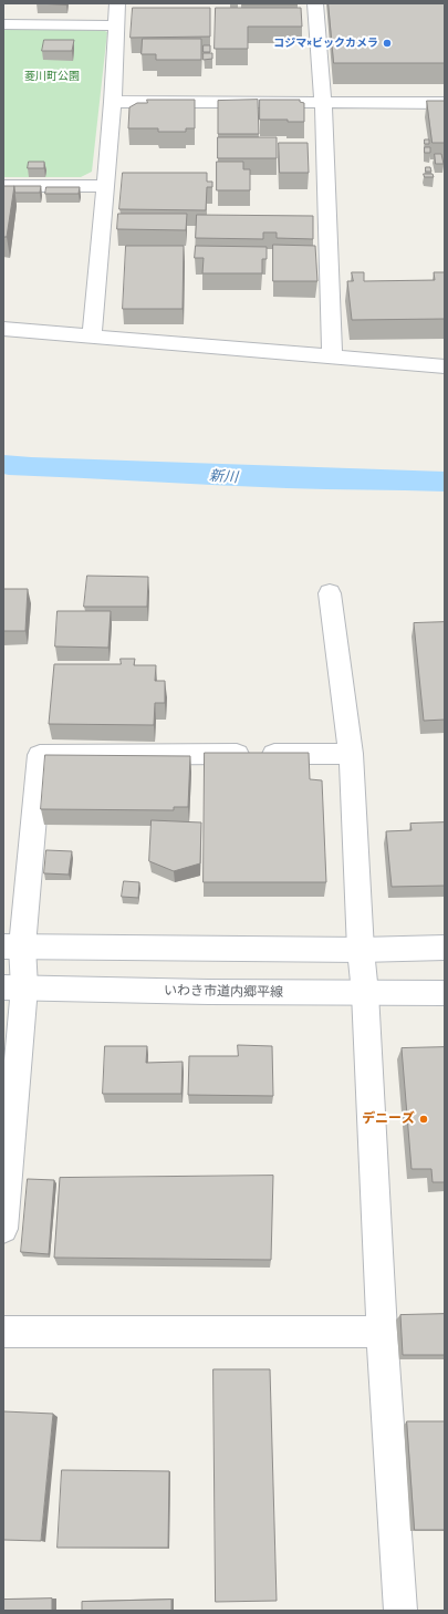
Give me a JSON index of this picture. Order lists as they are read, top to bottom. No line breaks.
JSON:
{"streets":{"street":["いわき市道内郷平線"]},"water":["新川"],"parks":["菱川町公園"],"places":["コジマ×ビックカメラ","デニーズ"]}
